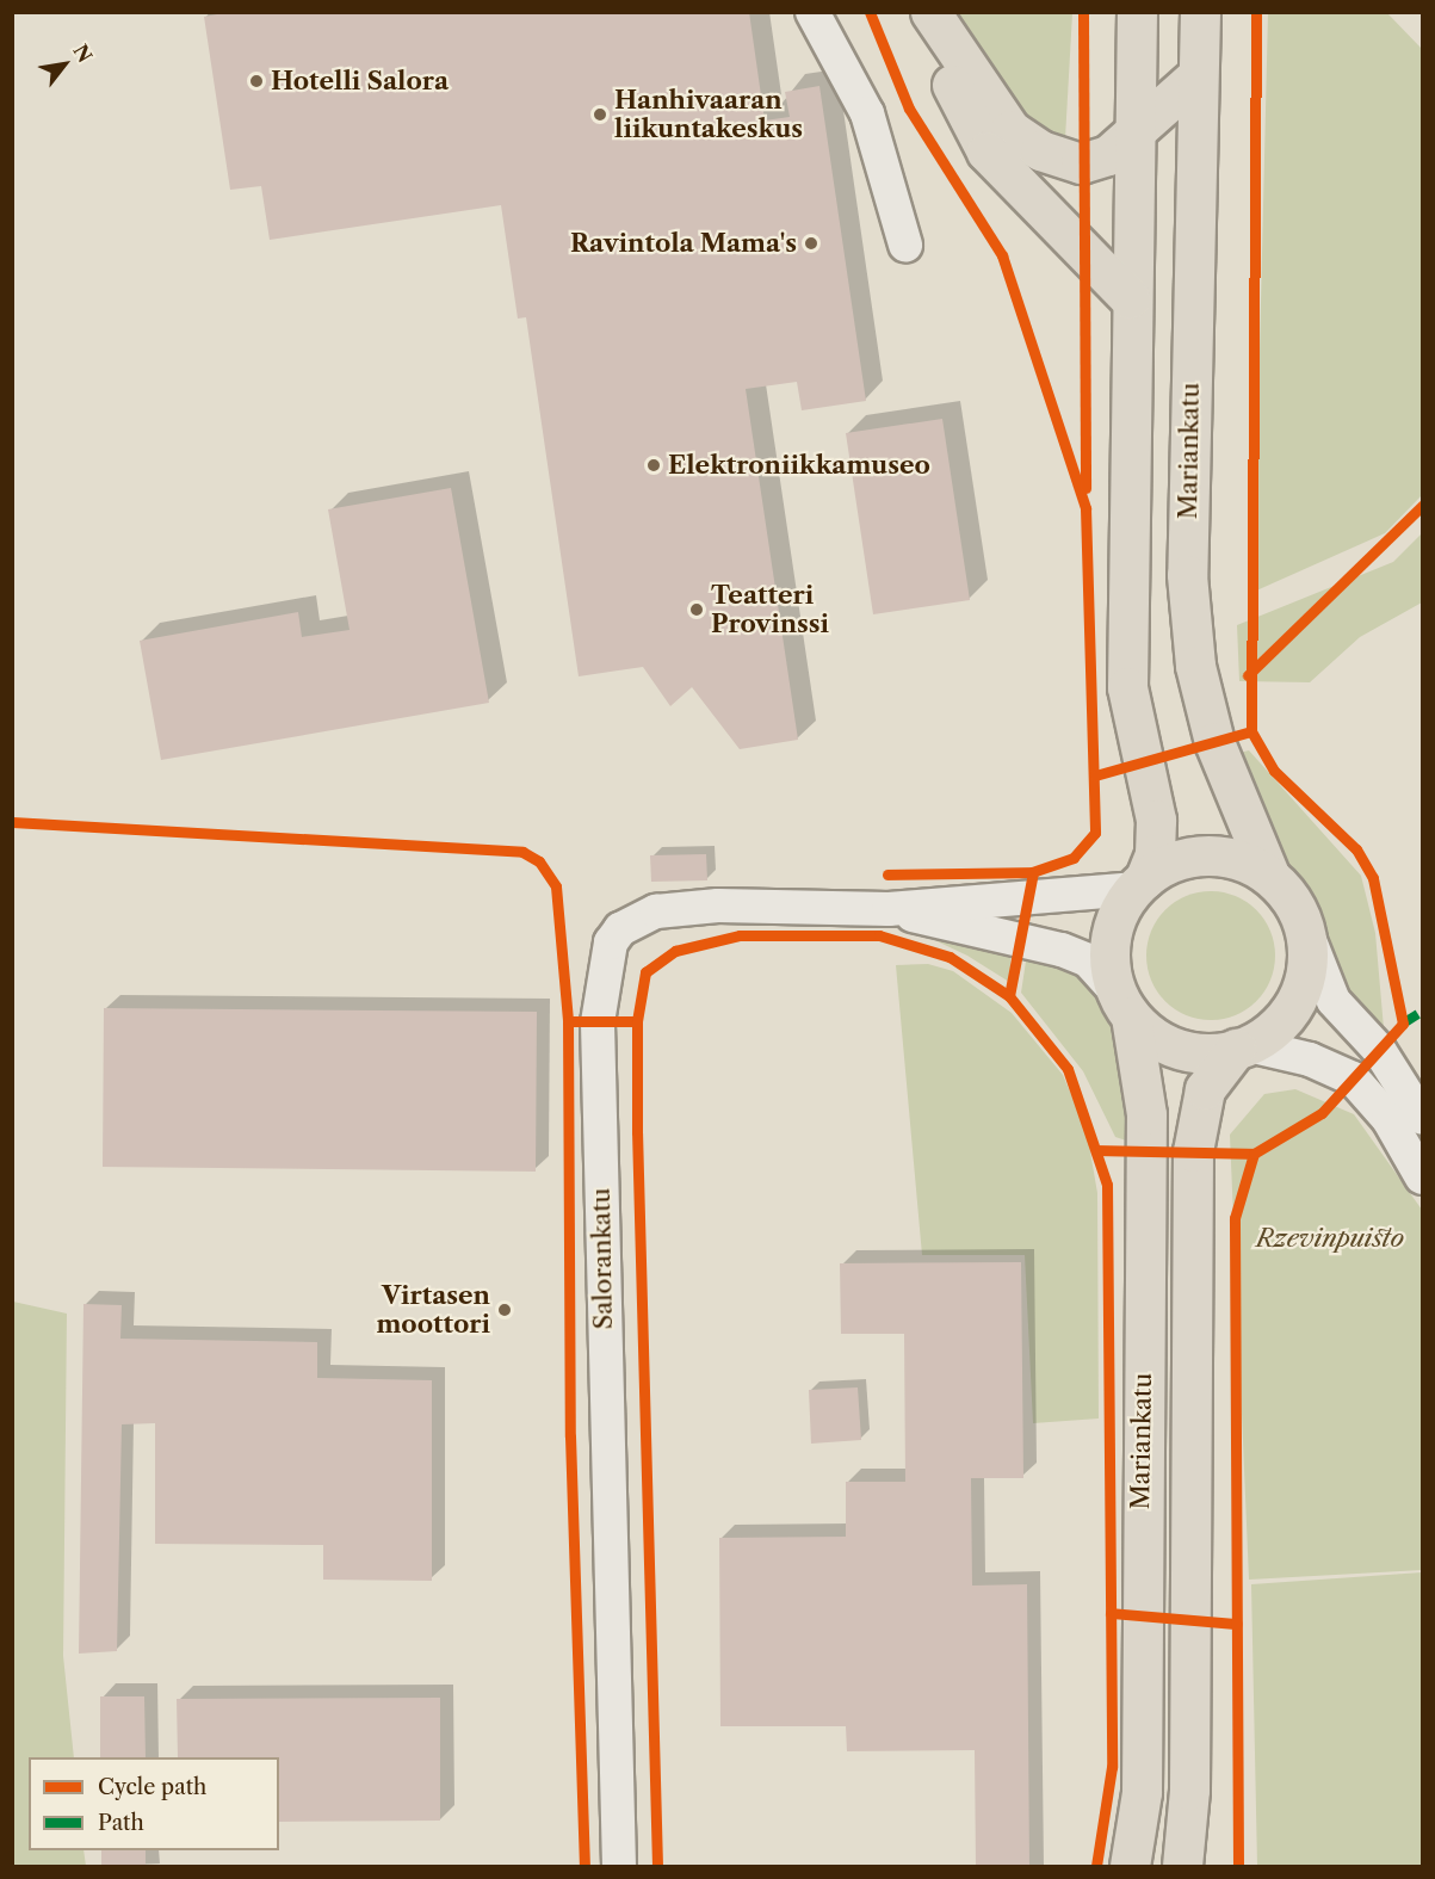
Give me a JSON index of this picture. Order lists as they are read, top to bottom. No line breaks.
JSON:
{"streets":{"main road":["Mariankatu"],"street":["Salorankatu"]},"crossings":[["Mariankatu","Salorankatu"]],"parks":["Rzevinpuisto"],"places":["Hotelli Salora","Hanhivaaran liikuntakeskus","Ravintola Mama's","Elektroniikkamuseo","Teatteri Provinssi","Virtasen moottori"],"legend":["Cycle path","Path"],"north":"top right"}
